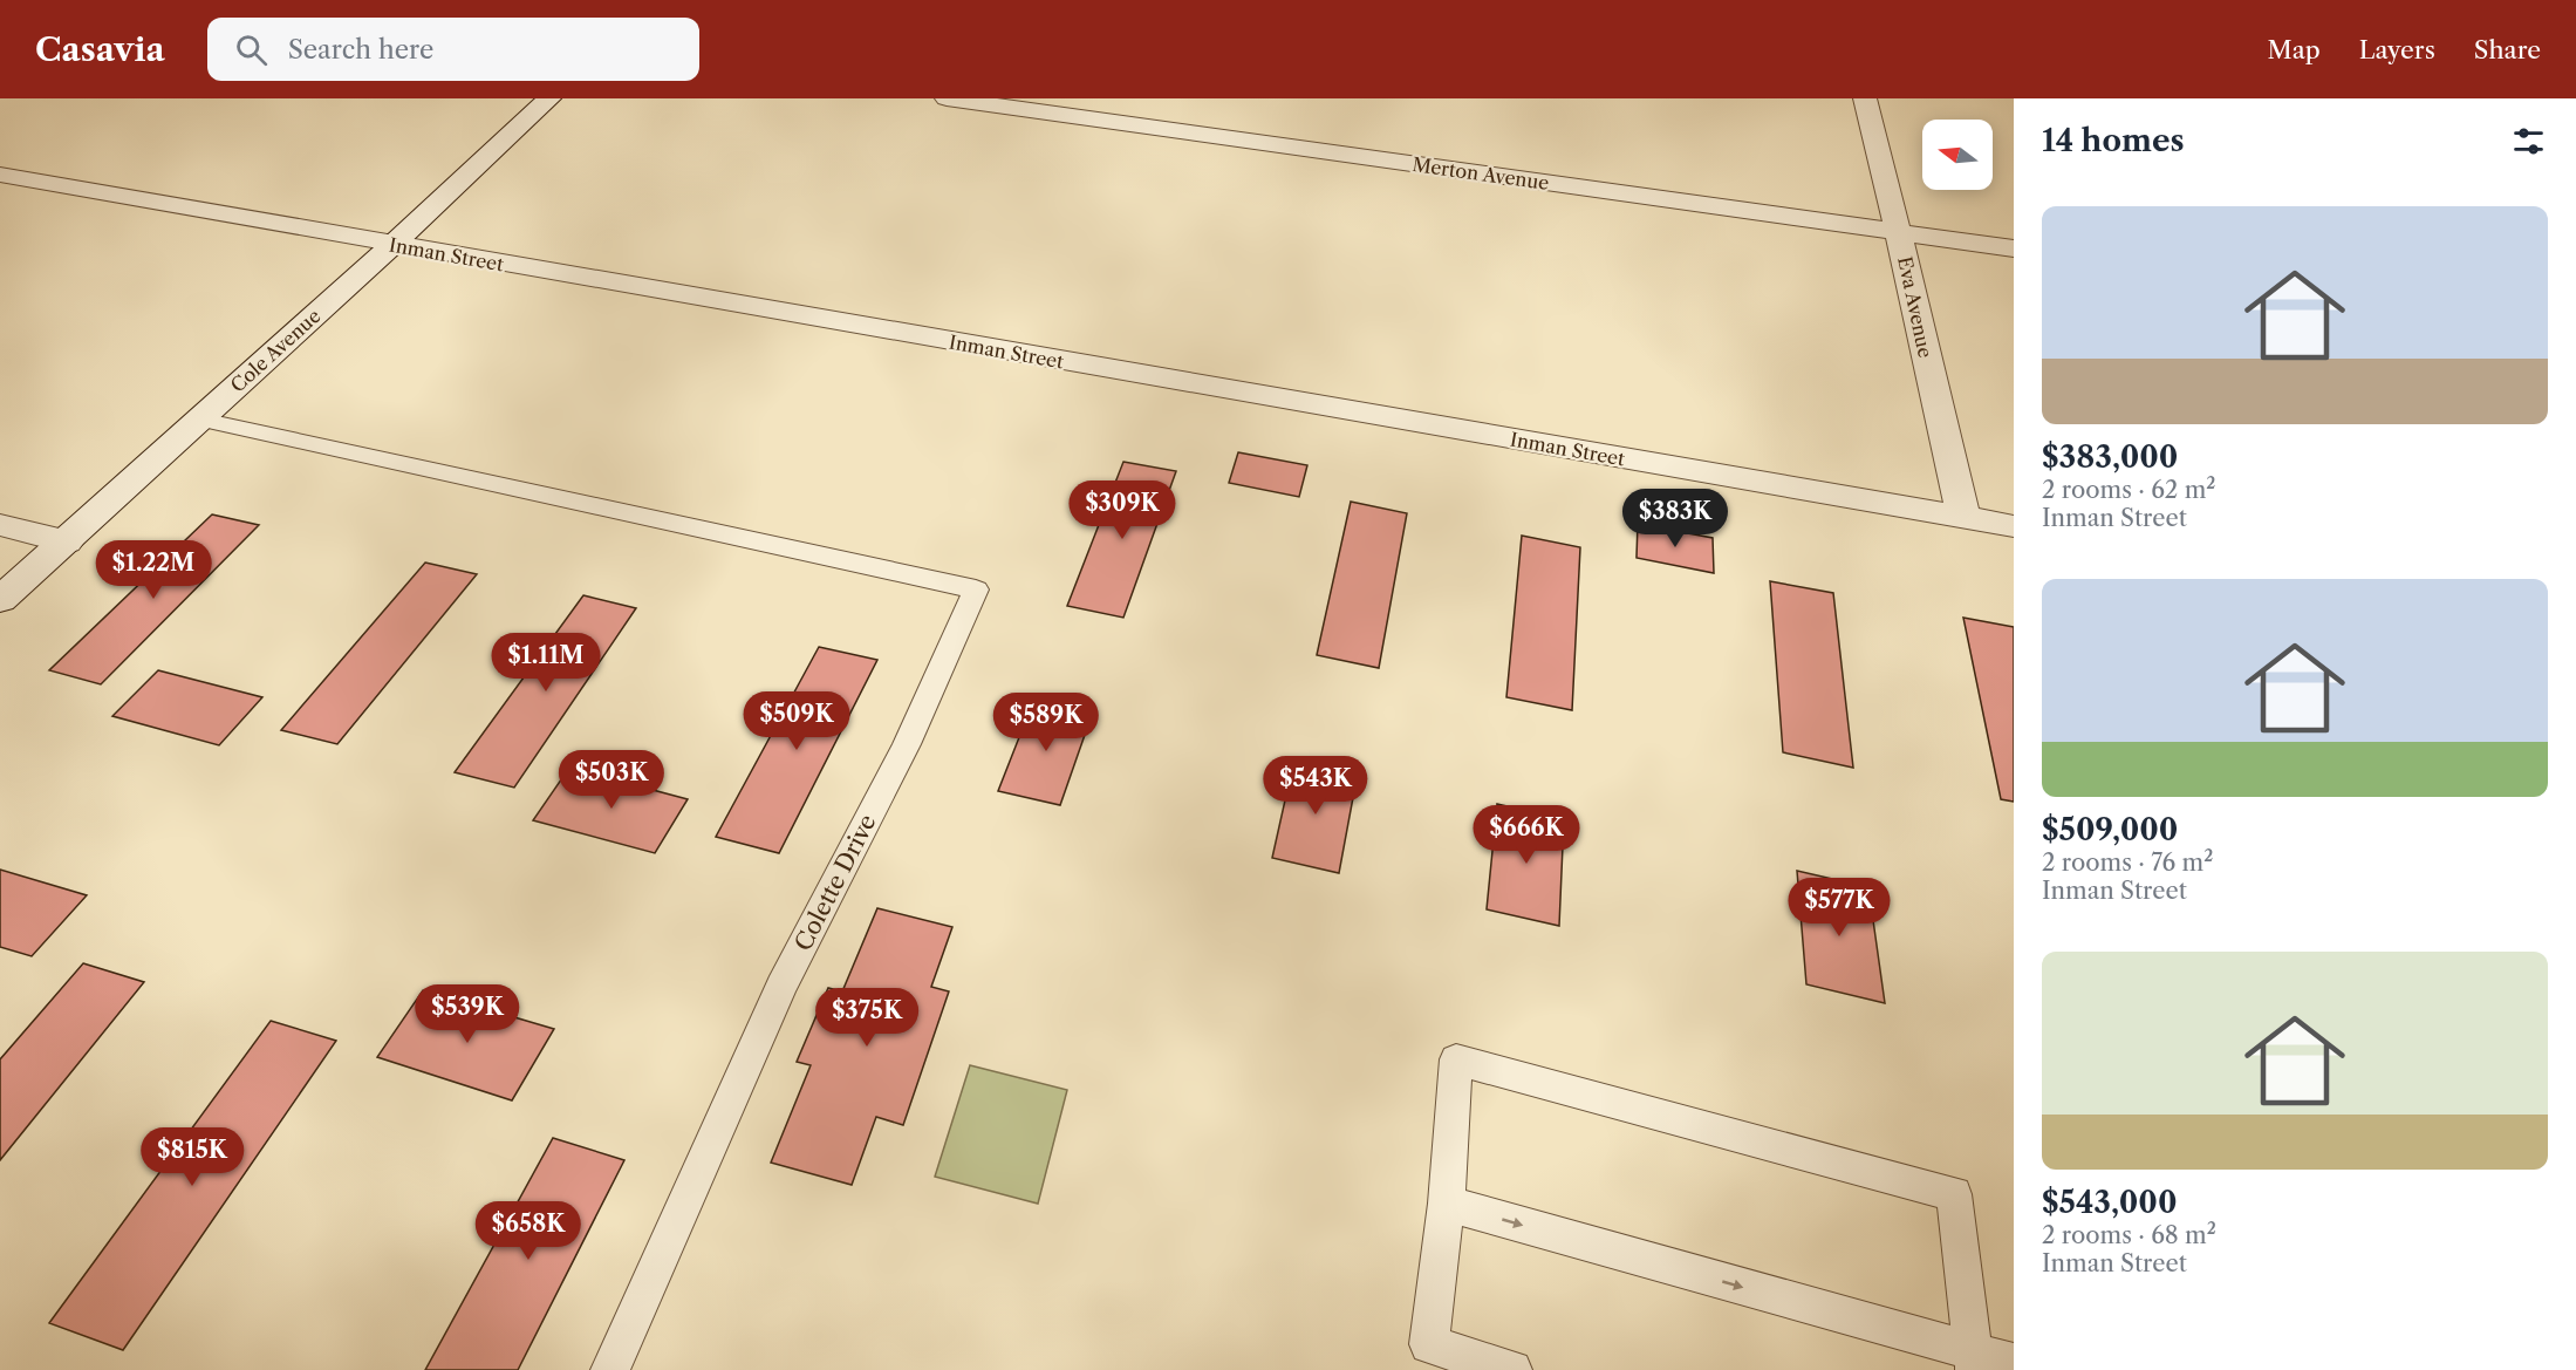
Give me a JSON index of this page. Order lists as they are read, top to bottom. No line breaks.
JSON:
{"streets":{"street":["Merton Avenue","Inman Street","Eva Avenue","Cole Avenue"],"lane":["Colette Drive"]},"crossings":[["Merton Avenue","Eva Avenue"],["Inman Street","Eva Avenue"],["Inman Street","Cole Avenue"],["Cole Avenue","Colette Drive"]],"north":"left","page":{"header":"Casavia","search":"Search here","nav":["Map","Layers","Share"],"heading":"14 homes","list":[{"name":"$383,000","note":"2 rooms · 62 m² · Inman Street"},{"name":"$509,000","note":"2 rooms · 76 m² · Inman Street"},{"name":"$543,000","note":"2 rooms · 68 m² · Inman Street"}],"price":["$309K","$383K","$1.22M","$1.11M","$509K","$589K","$503K","$543K","$666K","$577K","$539K","$375K","$815K","$658K"]}}
